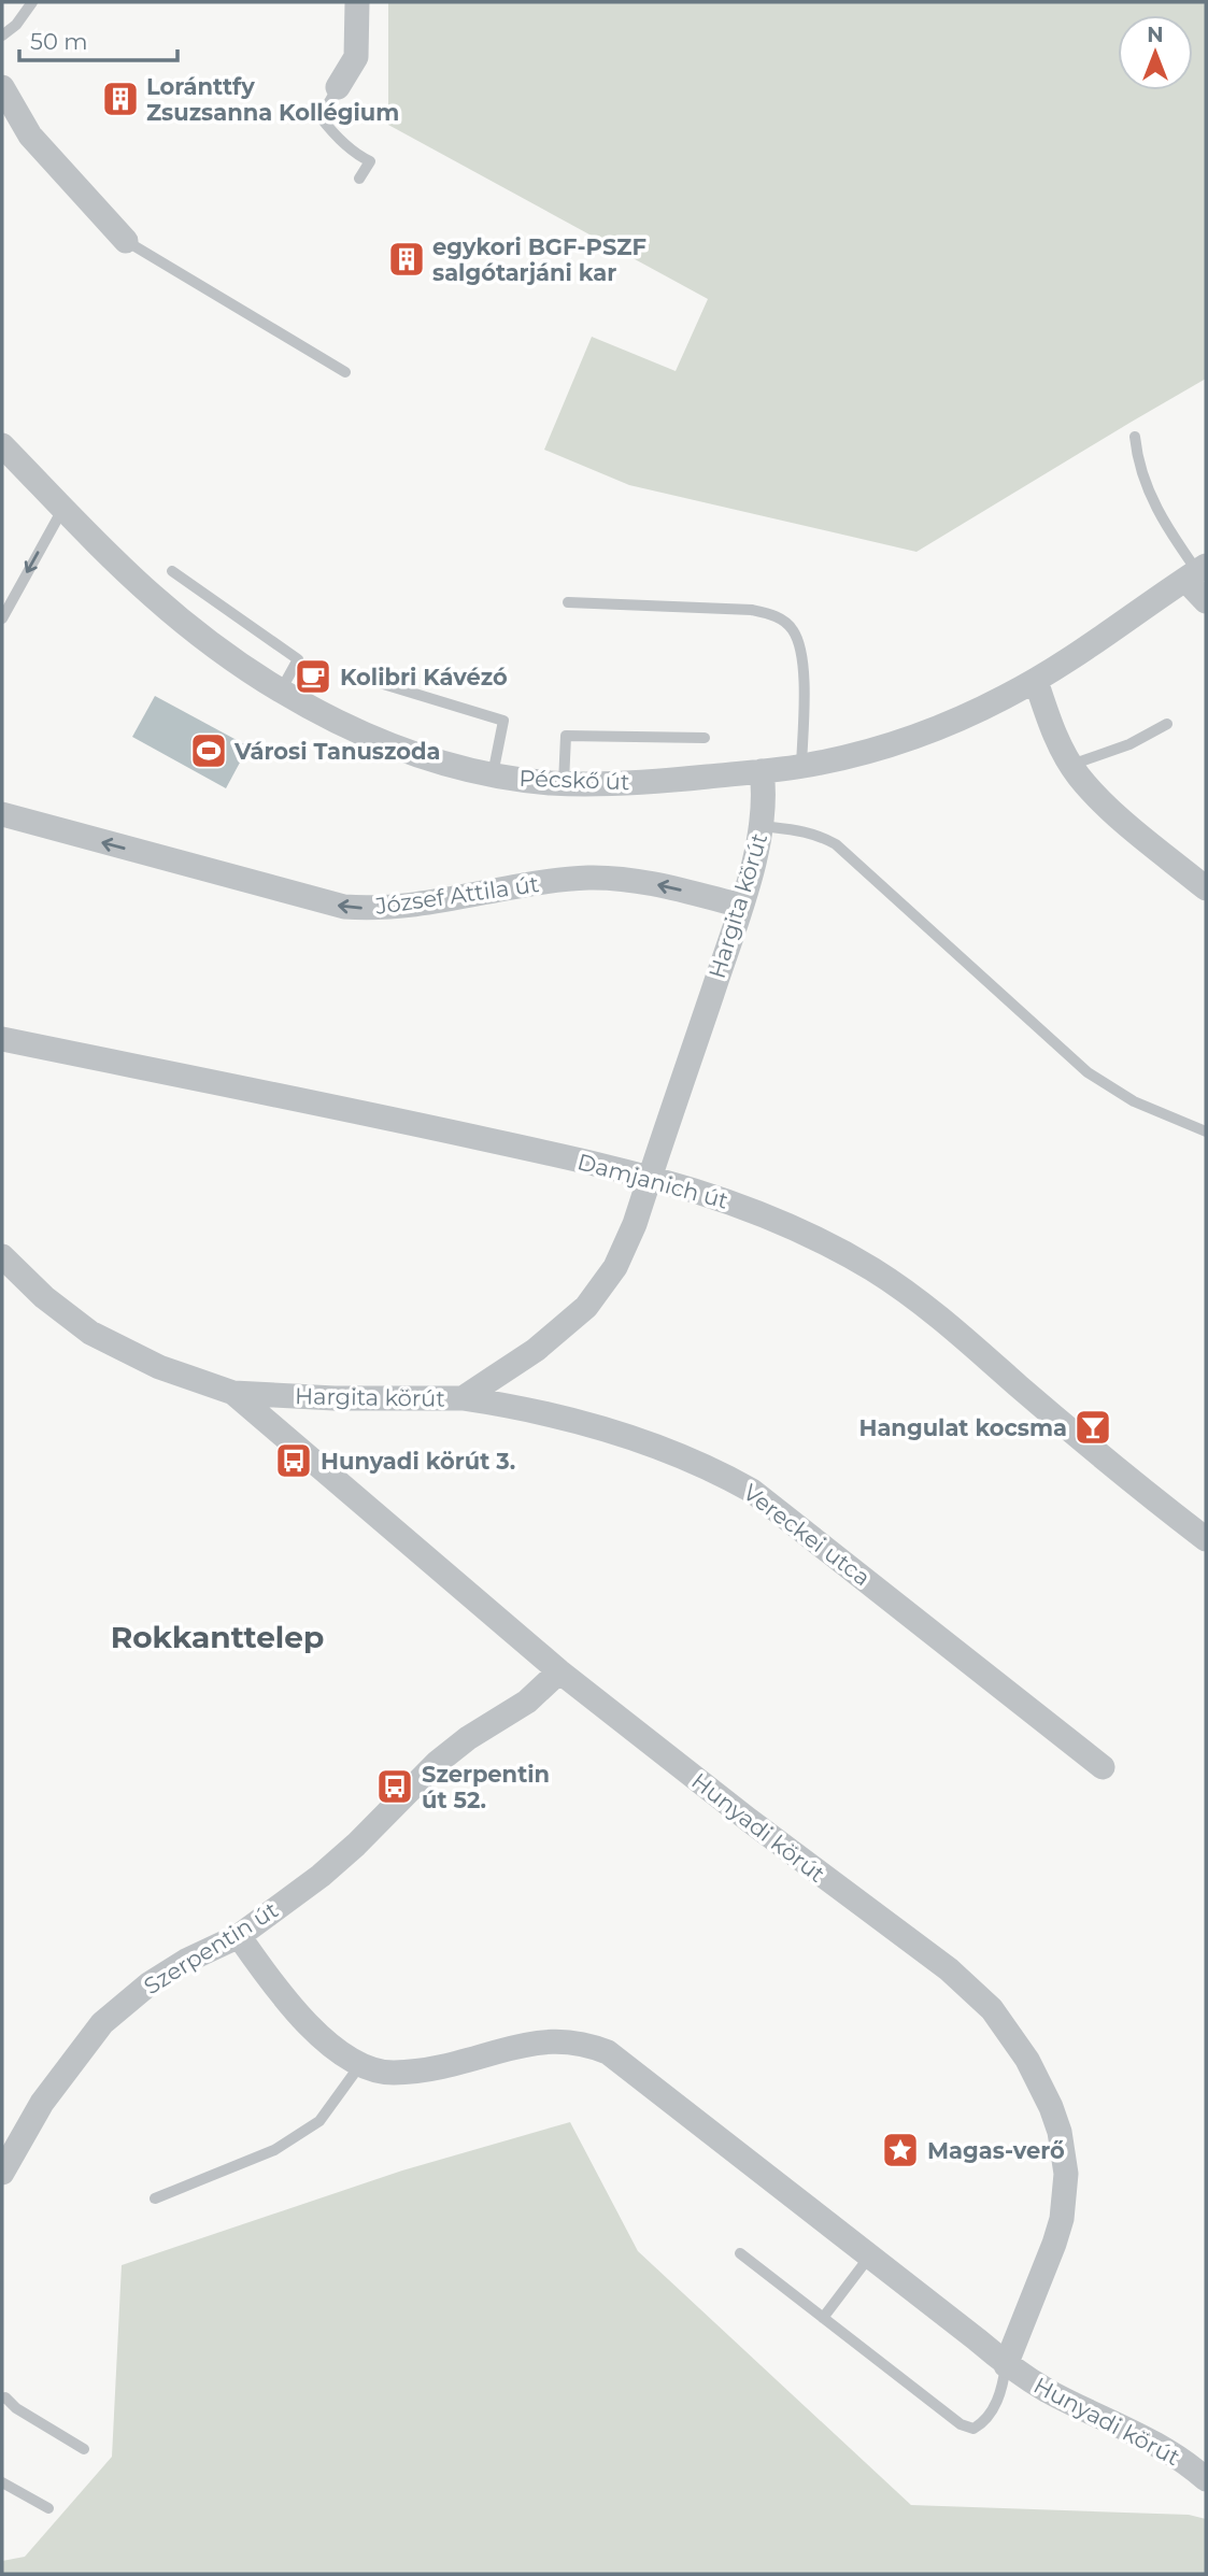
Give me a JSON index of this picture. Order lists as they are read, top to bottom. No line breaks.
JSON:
{"streets":{"street":["Pécskő út","József Attila út","Hargita körút","Damjanich út","Vereckei utca","Hunyadi körút","Szerpentin út"]},"crossings":[["Pécskő út","Hargita körút"],["József Attila út","Hargita körút"],["Hargita körút","Damjanich út"],["Hargita körút","Vereckei utca"],["Hargita körút","Hunyadi körút"],["Hunyadi körút","Szerpentin út"]],"one_way":["József Attila út"],"districts":["Rokkanttelep"],"places":{"building":["Loránttfy Zsuzsanna Kollégium","egykori BGF-PSZF salgótarjáni kar"],"cafe":["Kolibri Kávézó"],"sports":["Városi Tanuszoda"],"bar":["Hangulat kocsma"],"bus stop":["Hunyadi körút 3.","Szerpentin út 52."],"place":["Magas-verő"]},"scale_bar":"50 m","north":"top"}
